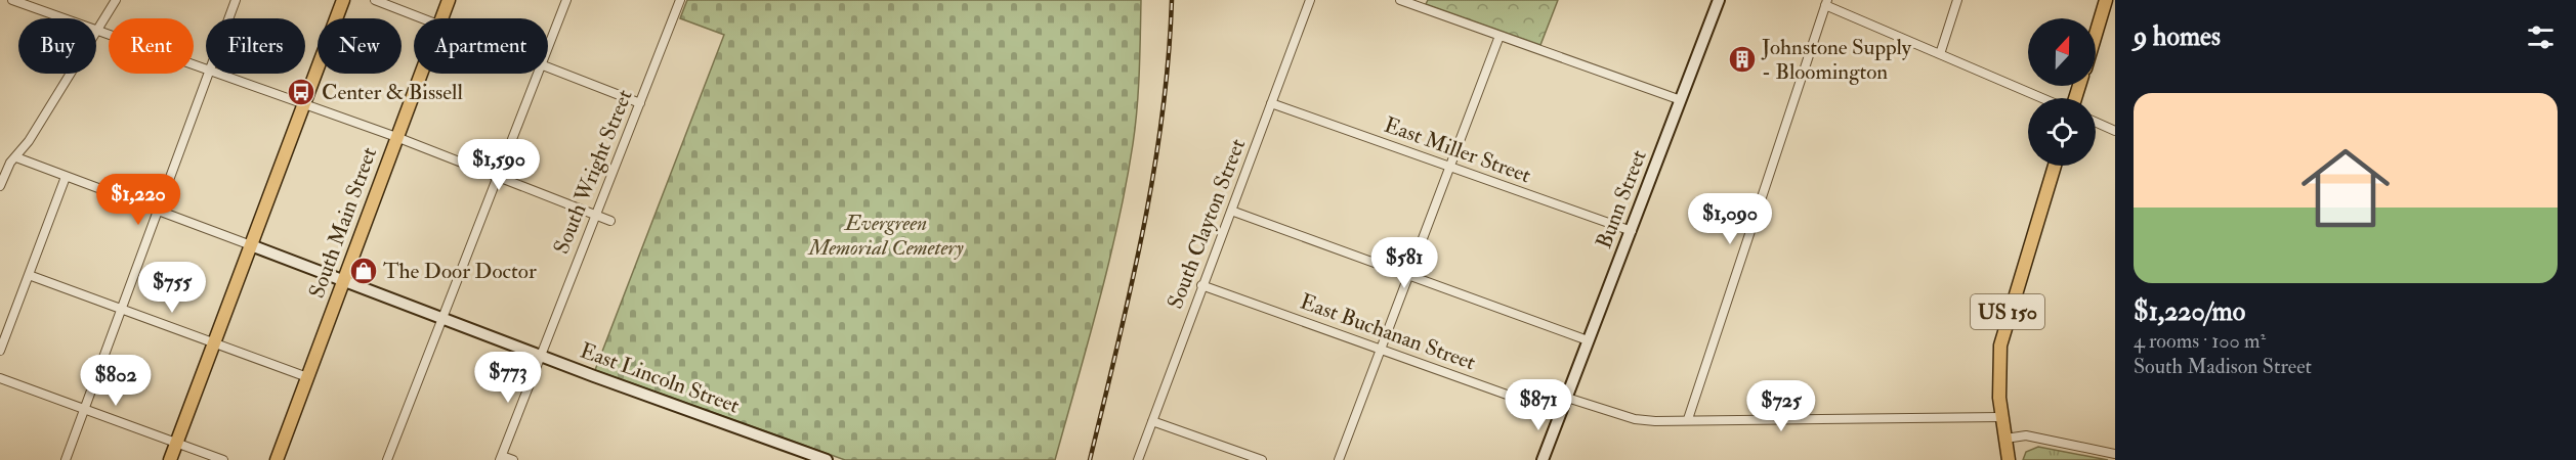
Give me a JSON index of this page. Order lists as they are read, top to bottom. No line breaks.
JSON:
{"streets":{"main road":["Bunn Street","South Main Street","US 150","East Lincoln Street"],"street":["East Miller Street","South Wright Street","South Clayton Street","East Buchanan Street"]},"crossings":[["East Miller Street","Bunn Street"],["East Miller Street","South Clayton Street"],["South Wright Street","East Lincoln Street"],["Bunn Street","East Buchanan Street"],["South Main Street","East Lincoln Street"],["South Clayton Street","East Buchanan Street"]],"parks":["Evergreen Memorial Cemetery"],"places":{"building":["Johnstone Supply - Bloomington"],"bus stop":["Center & Bissell"],"shop":["The Door Doctor"]},"north":"top","page":{"heading":"9 homes","chip":["Buy","Rent","Filters","New","Apartment"],"list":[{"name":"$1,220/mo","note":"4 rooms · 100 m² · South Madison Street"}],"price":["$1,590","$1,220","$1,090","$581","$755","$773","$802","$871","$725"]}}
